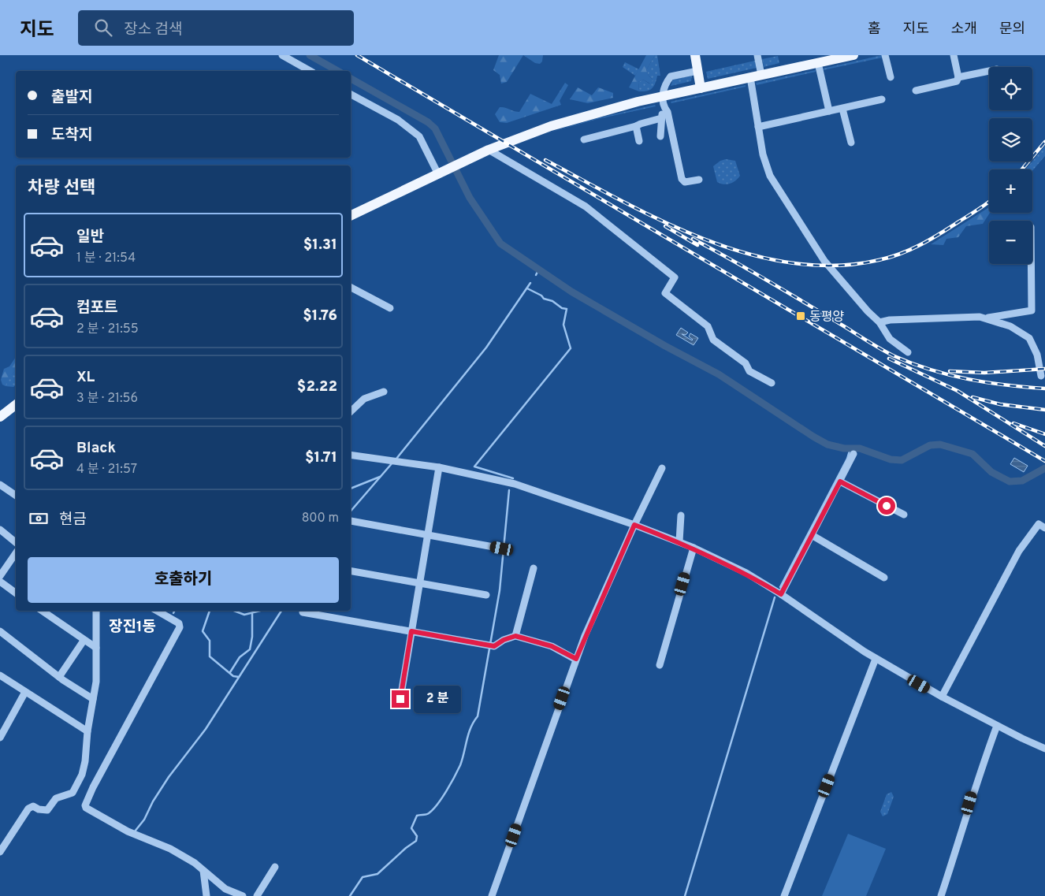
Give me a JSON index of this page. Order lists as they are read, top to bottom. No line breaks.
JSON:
{"districts":["장진1동"],"places":{"transit":["동평양"]},"page":{"header":"지도","search":"장소 검색","nav":["홈","지도","소개","문의"],"map_buttons":["+","−"],"banner":["출발지","도착지"],"heading":"차량 선택","list":[{"name":"일반","note":"1 분 · 21:54","value":"$1.31"},{"name":"컴포트","note":"2 분 · 21:55","value":"$1.76"},{"name":"XL","note":"3 분 · 21:56","value":"$2.22"},{"name":"Black","note":"4 분 · 21:57","value":"$1.71"}],"pay":["현금","800 m"],"buttons":"호출하기","bubble":"2 분"}}
